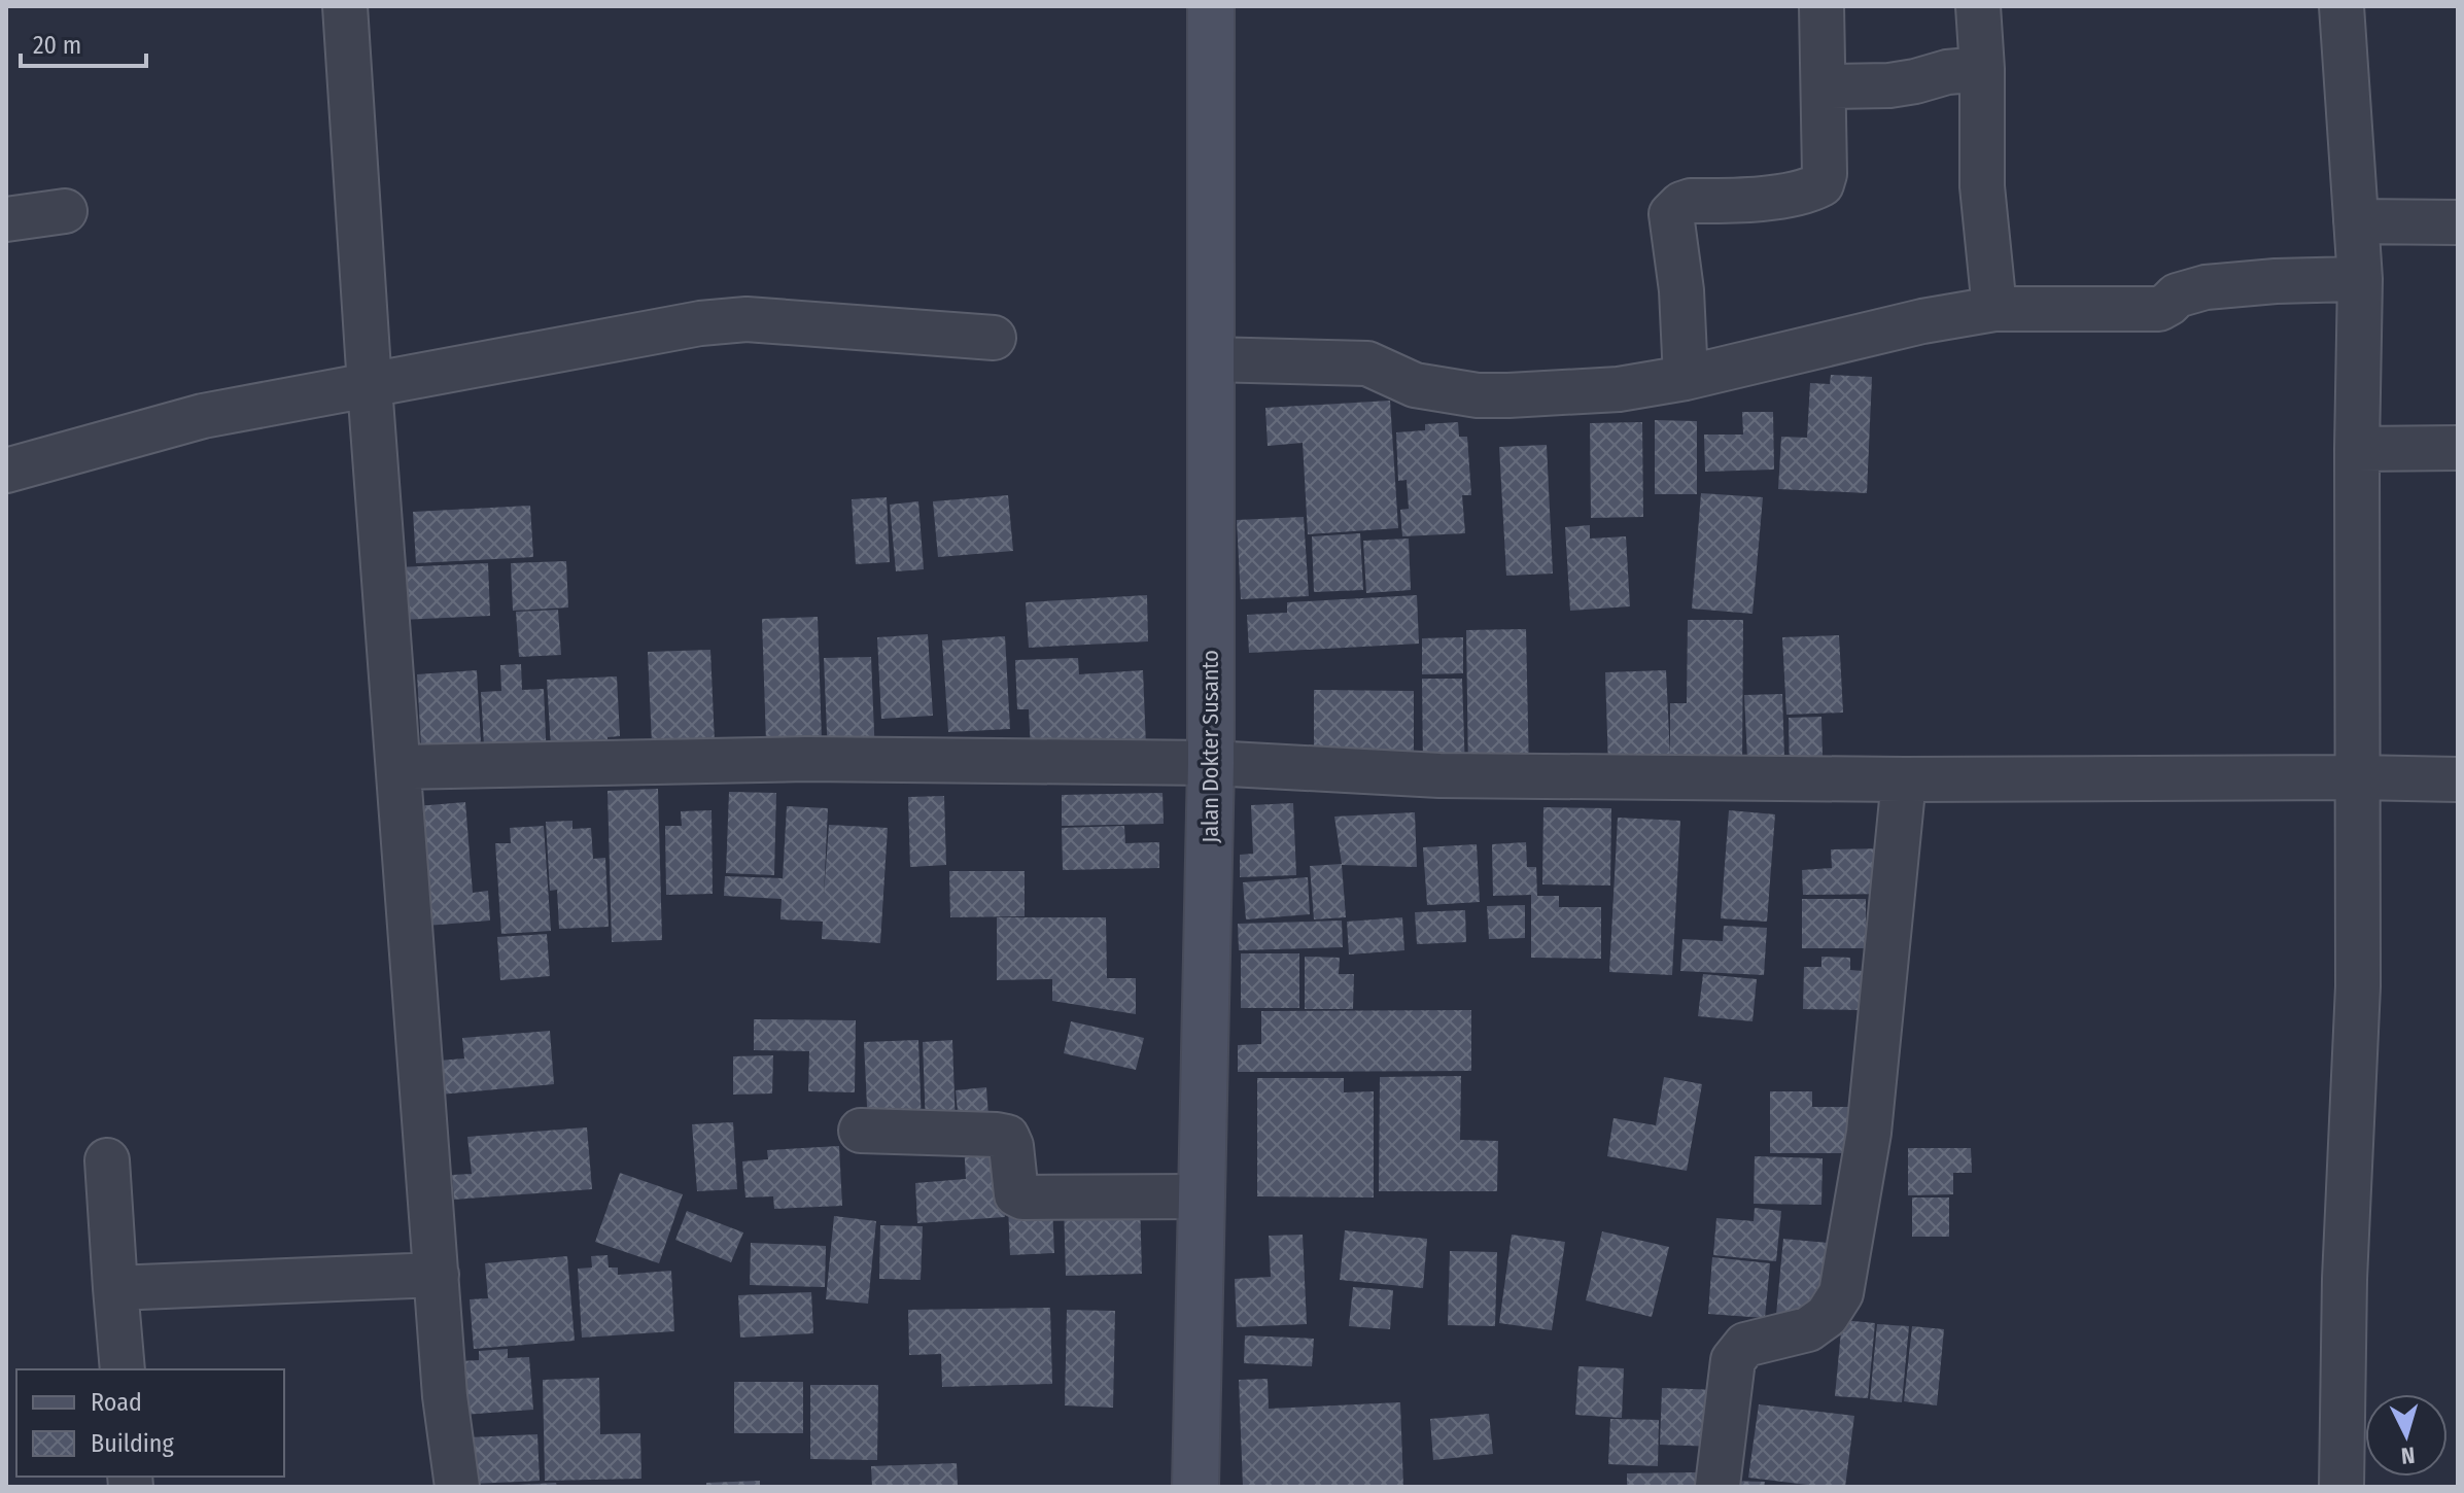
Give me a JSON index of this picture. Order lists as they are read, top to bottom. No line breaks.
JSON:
{"streets":{"main road":["Jalan Dokter Susanto"]},"legend":["Road","Building"],"scale_bar":"20 m","north":"bottom"}
